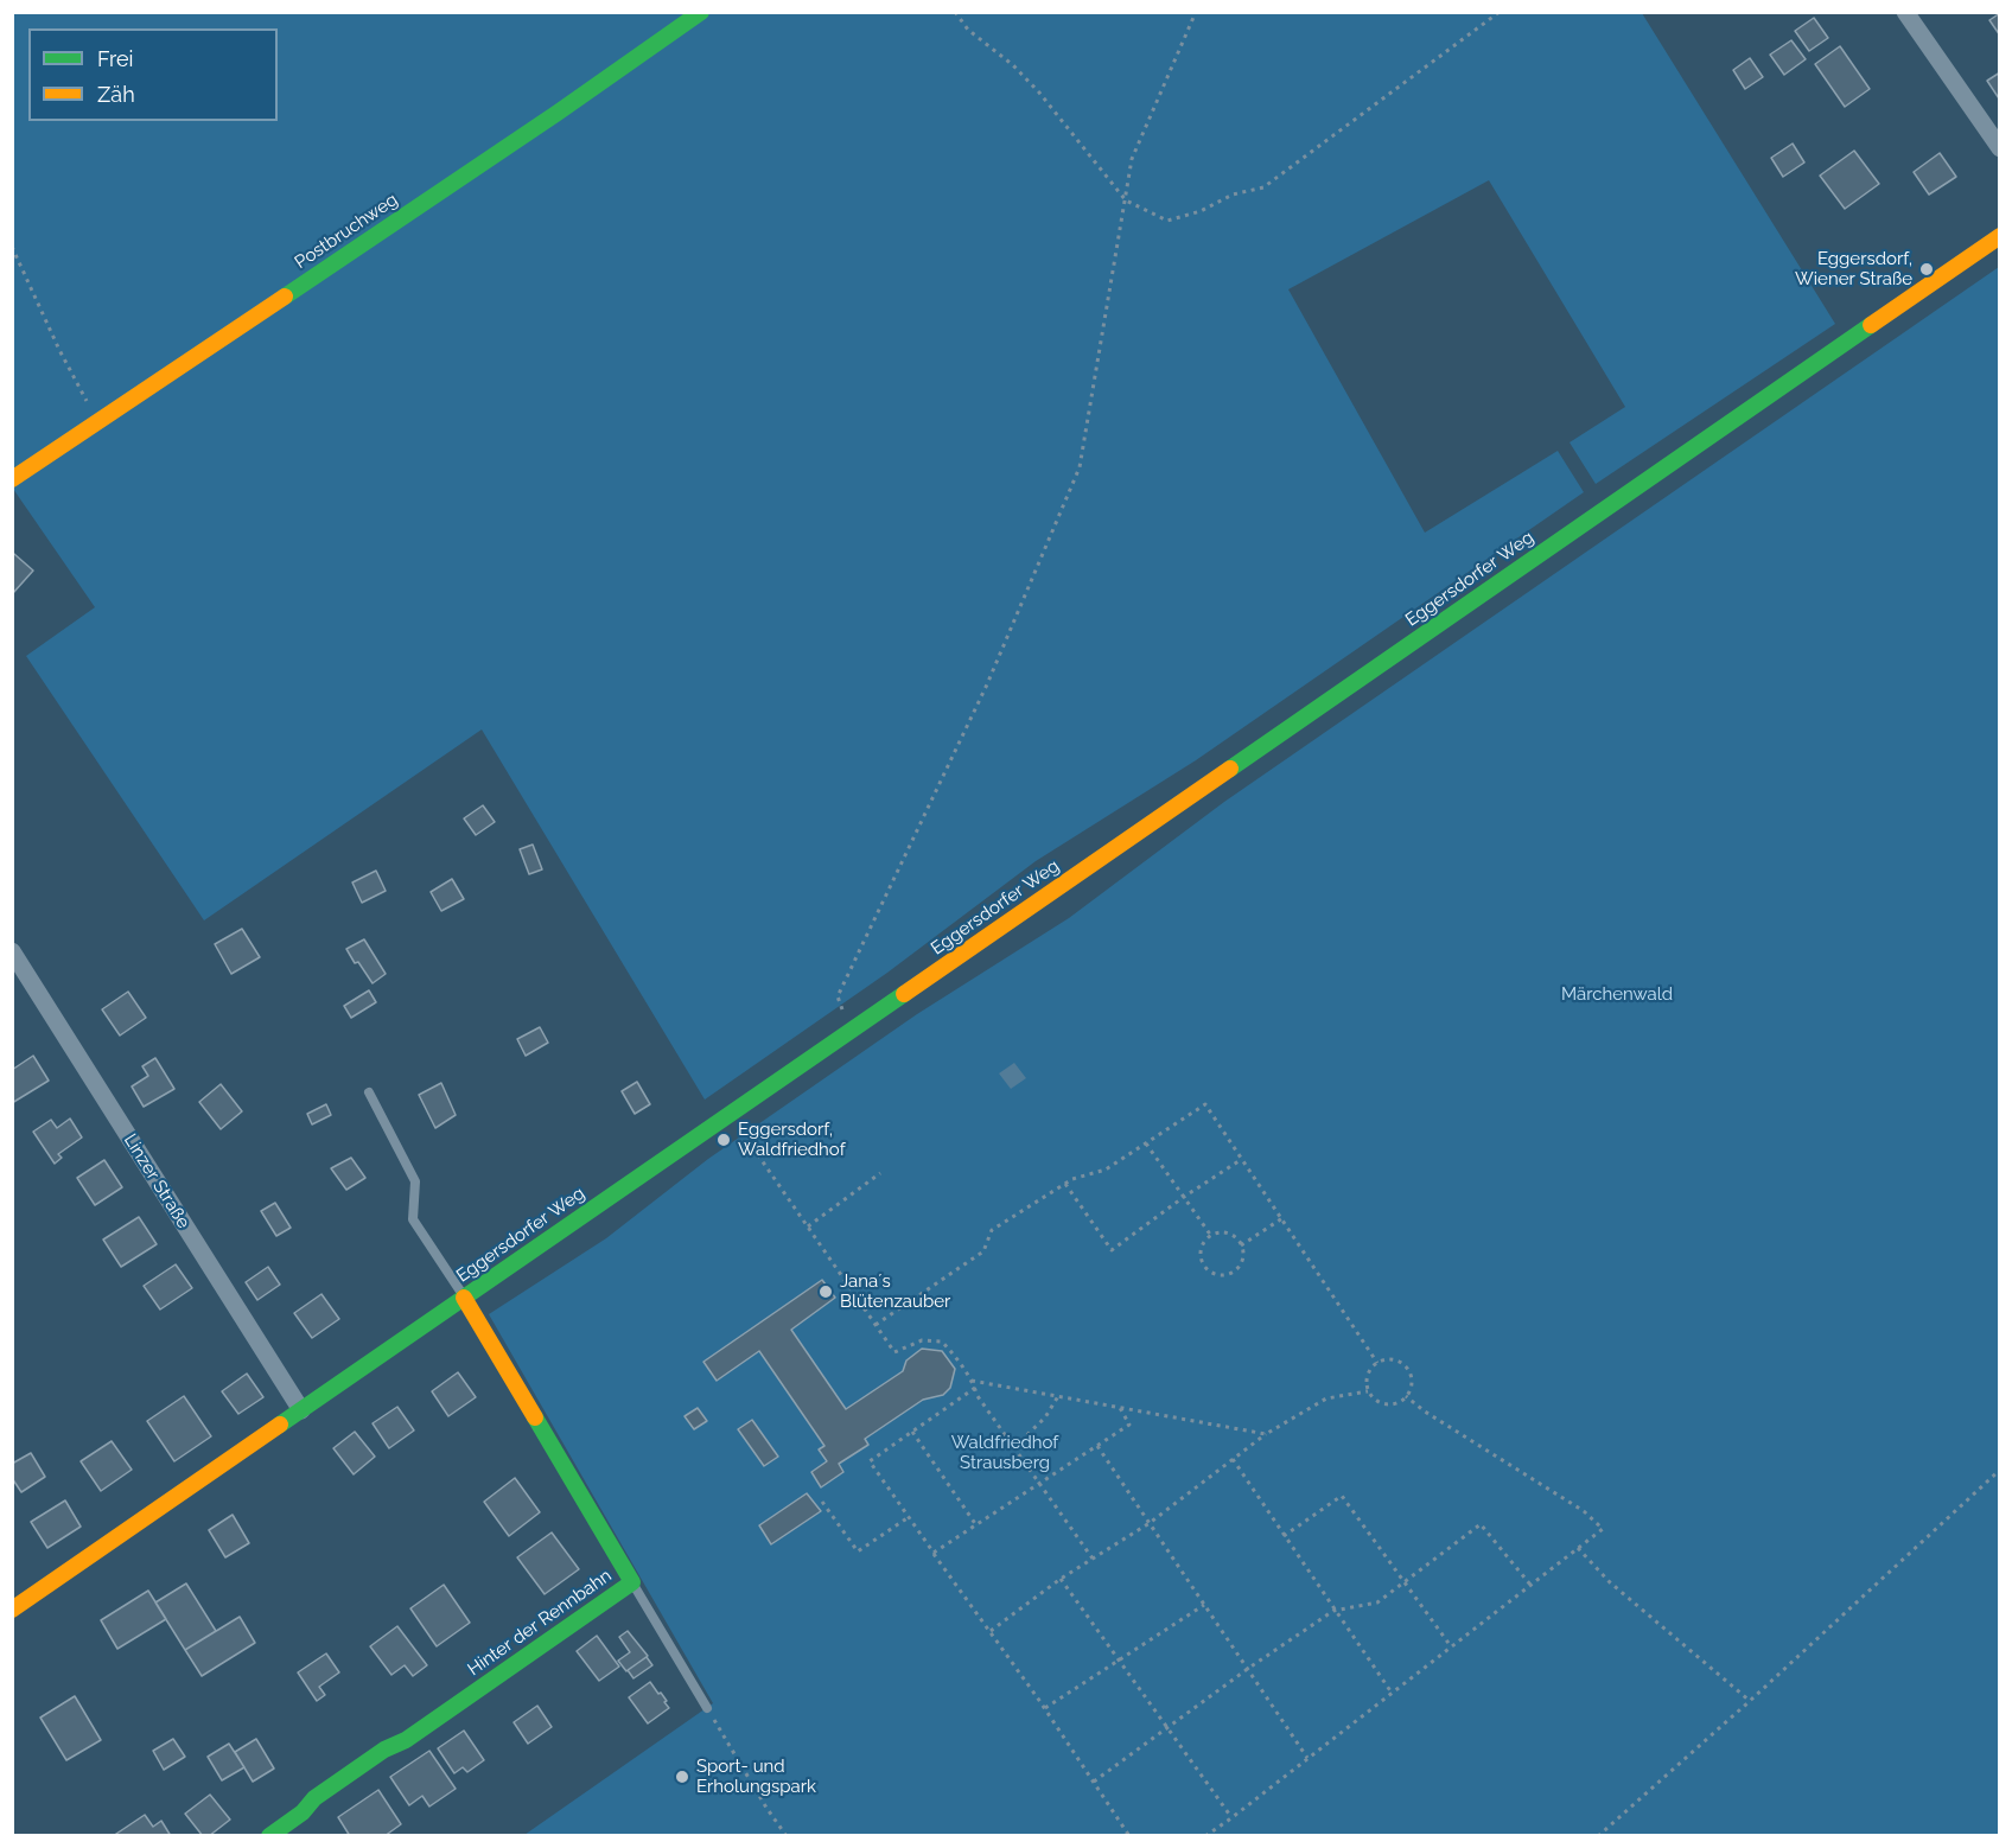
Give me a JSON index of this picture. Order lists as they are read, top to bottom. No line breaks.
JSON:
{"streets":{"main road":["Postbruchweg","Eggersdorfer Weg","Hinter der Rennbahn"],"street":["Linzer Straße"]},"crossings":[["Eggersdorfer Weg","Linzer Straße"],["Eggersdorfer Weg","Hinter der Rennbahn"]],"parks":["Märchenwald","Waldfriedhof Strausberg"],"places":["Eggersdorf, Wiener Straße","Eggersdorf, Waldfriedhof","Jana´s Blütenzauber","Sport- und Erholungspark"],"legend":["Frei","Zäh"]}
